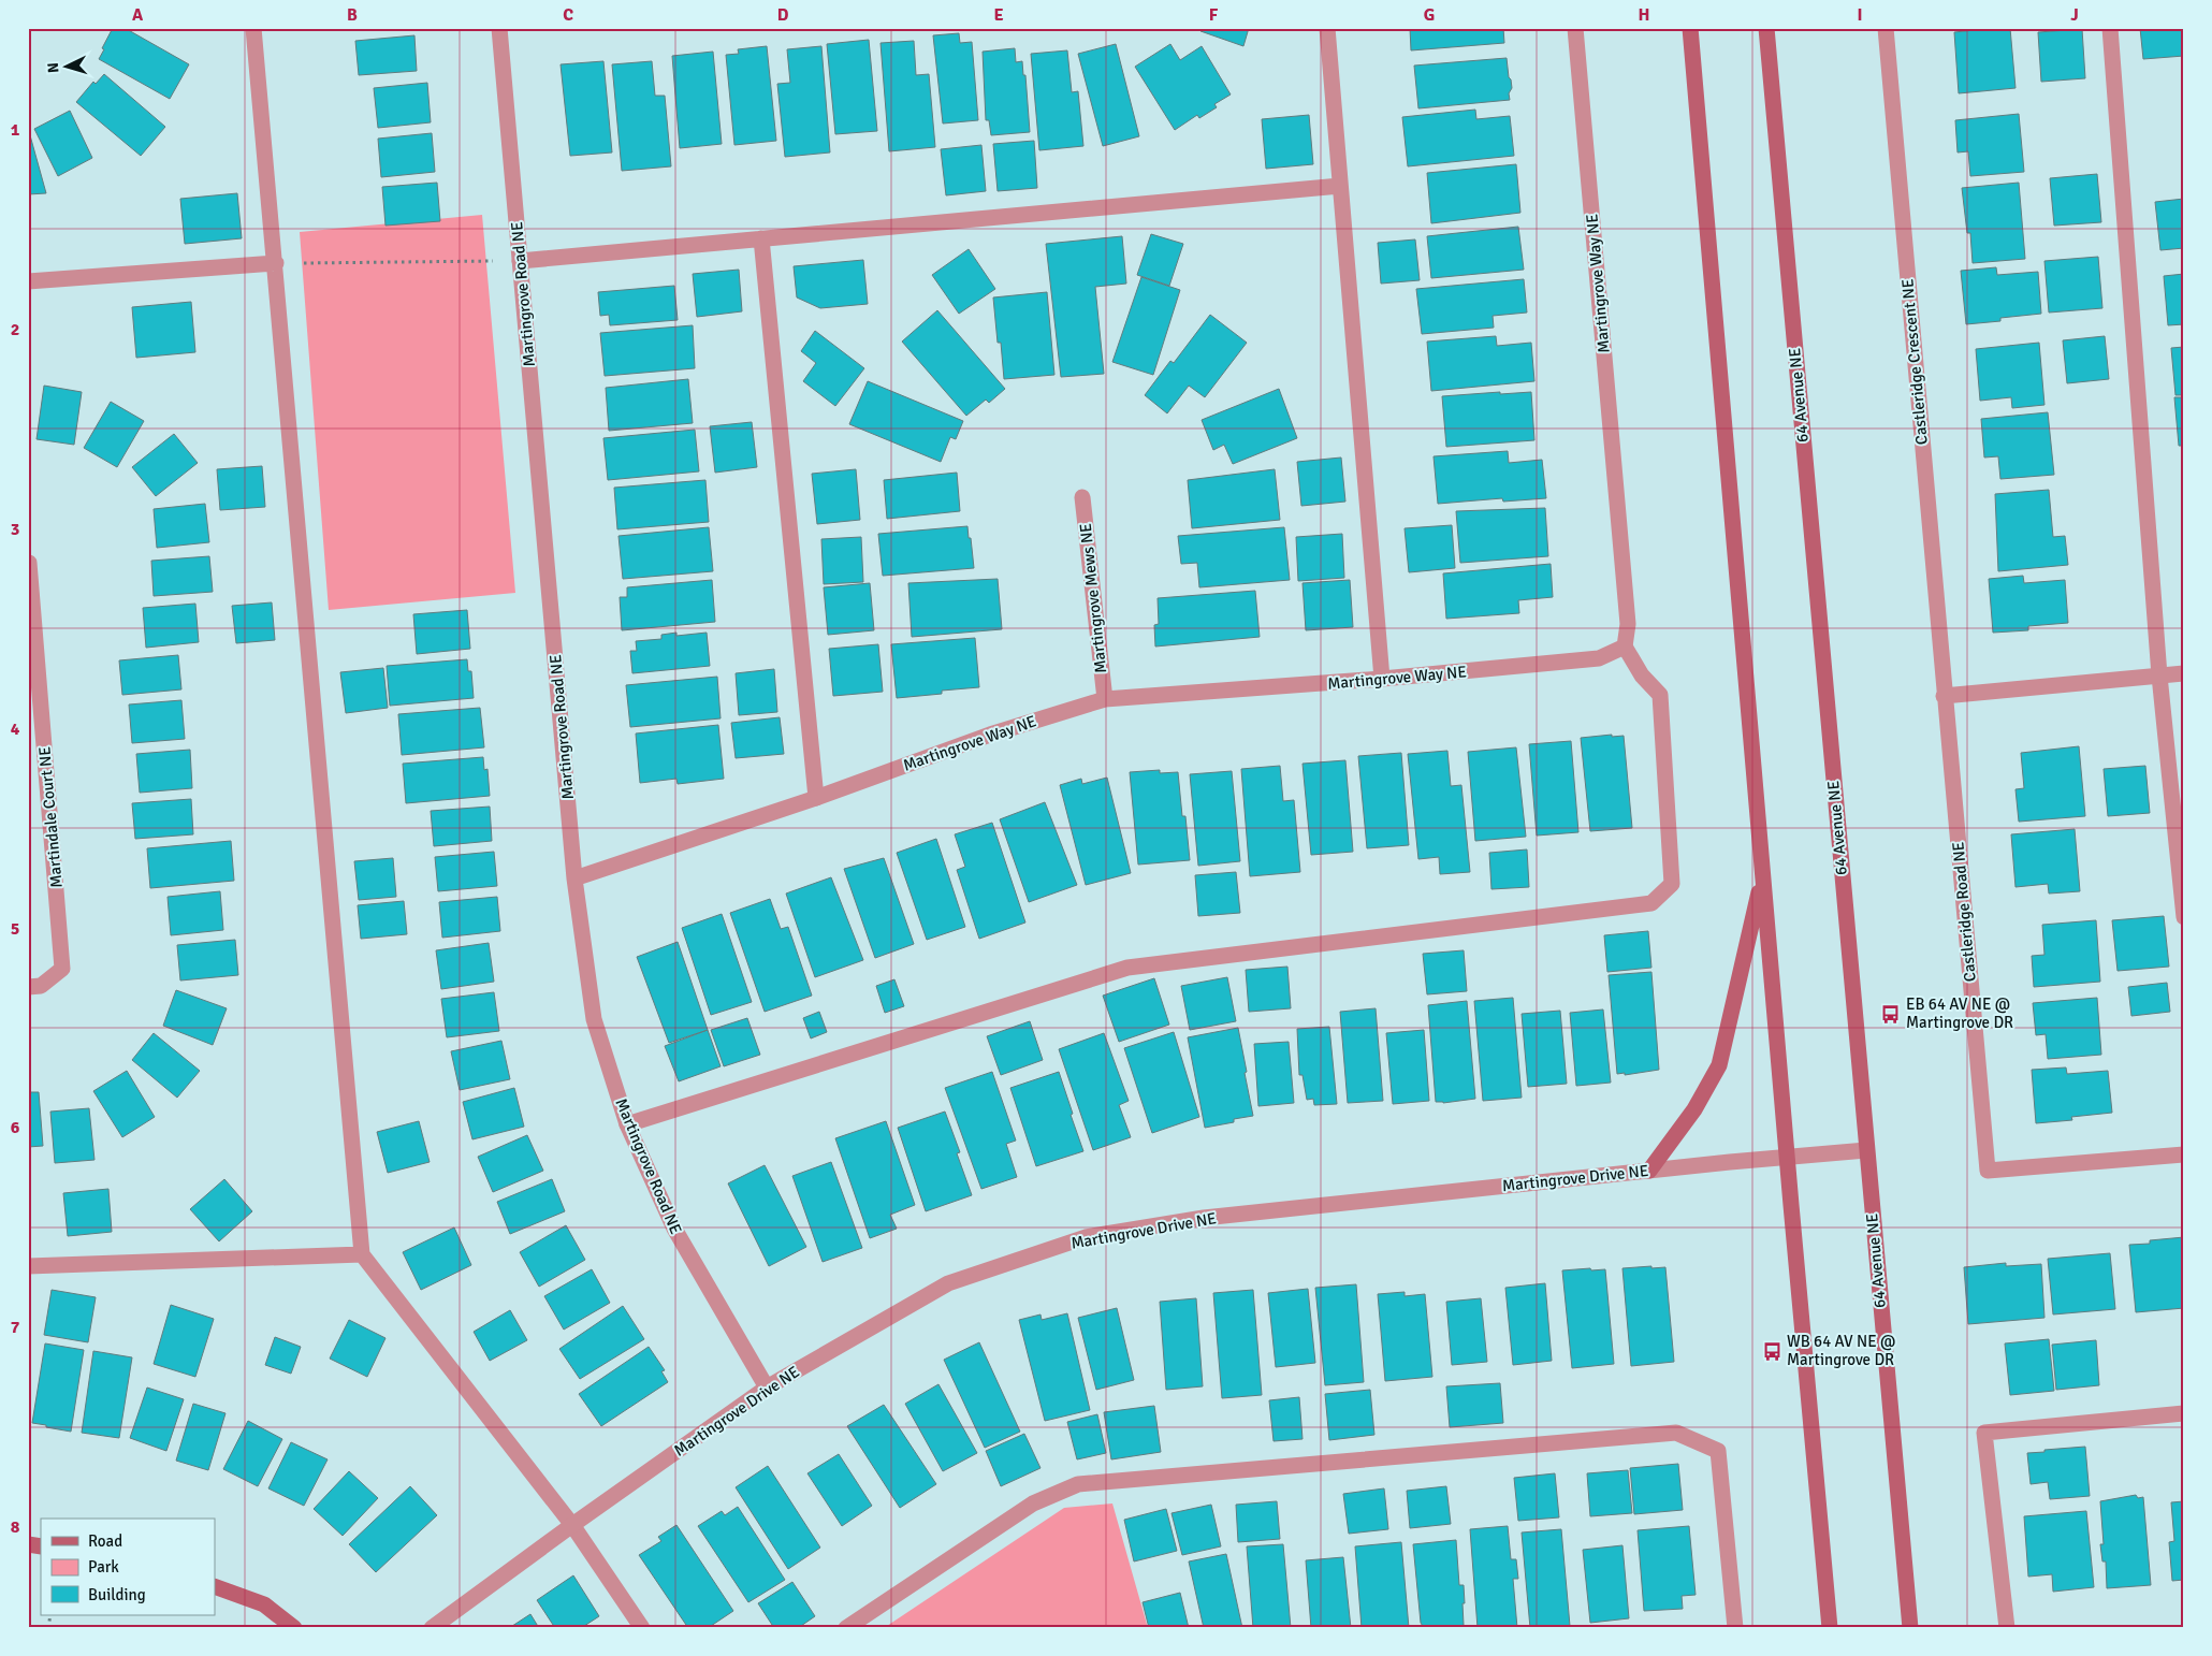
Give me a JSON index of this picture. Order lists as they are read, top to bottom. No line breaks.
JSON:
{"streets":{"main road":["64 Avenue NE"],"street":["Martingrove Way NE","Martingrove Road NE","Castleridge Crescent NE","Martingrove Mews NE","Martindale Court NE","Castleridge Road NE","Martingrove Drive NE"]},"crossings":[["Martingrove Way NE","Martingrove Road NE"],["Martingrove Way NE","Martingrove Mews NE"],["Martingrove Road NE","Martingrove Drive NE"],["Castleridge Crescent NE","Castleridge Road NE"],["64 Avenue NE","Martingrove Drive NE"]],"places":{"bus stop":["EB 64 AV NE @ Martingrove DR","WB 64 AV NE @ Martingrove DR"]},"legend":["Road","Park","Building"],"north":"left","grid":{"columns":["A","B","C","D","E","F","G","H","I","J"],"rows":["1","2","3","4","5","6","7","8"]}}
